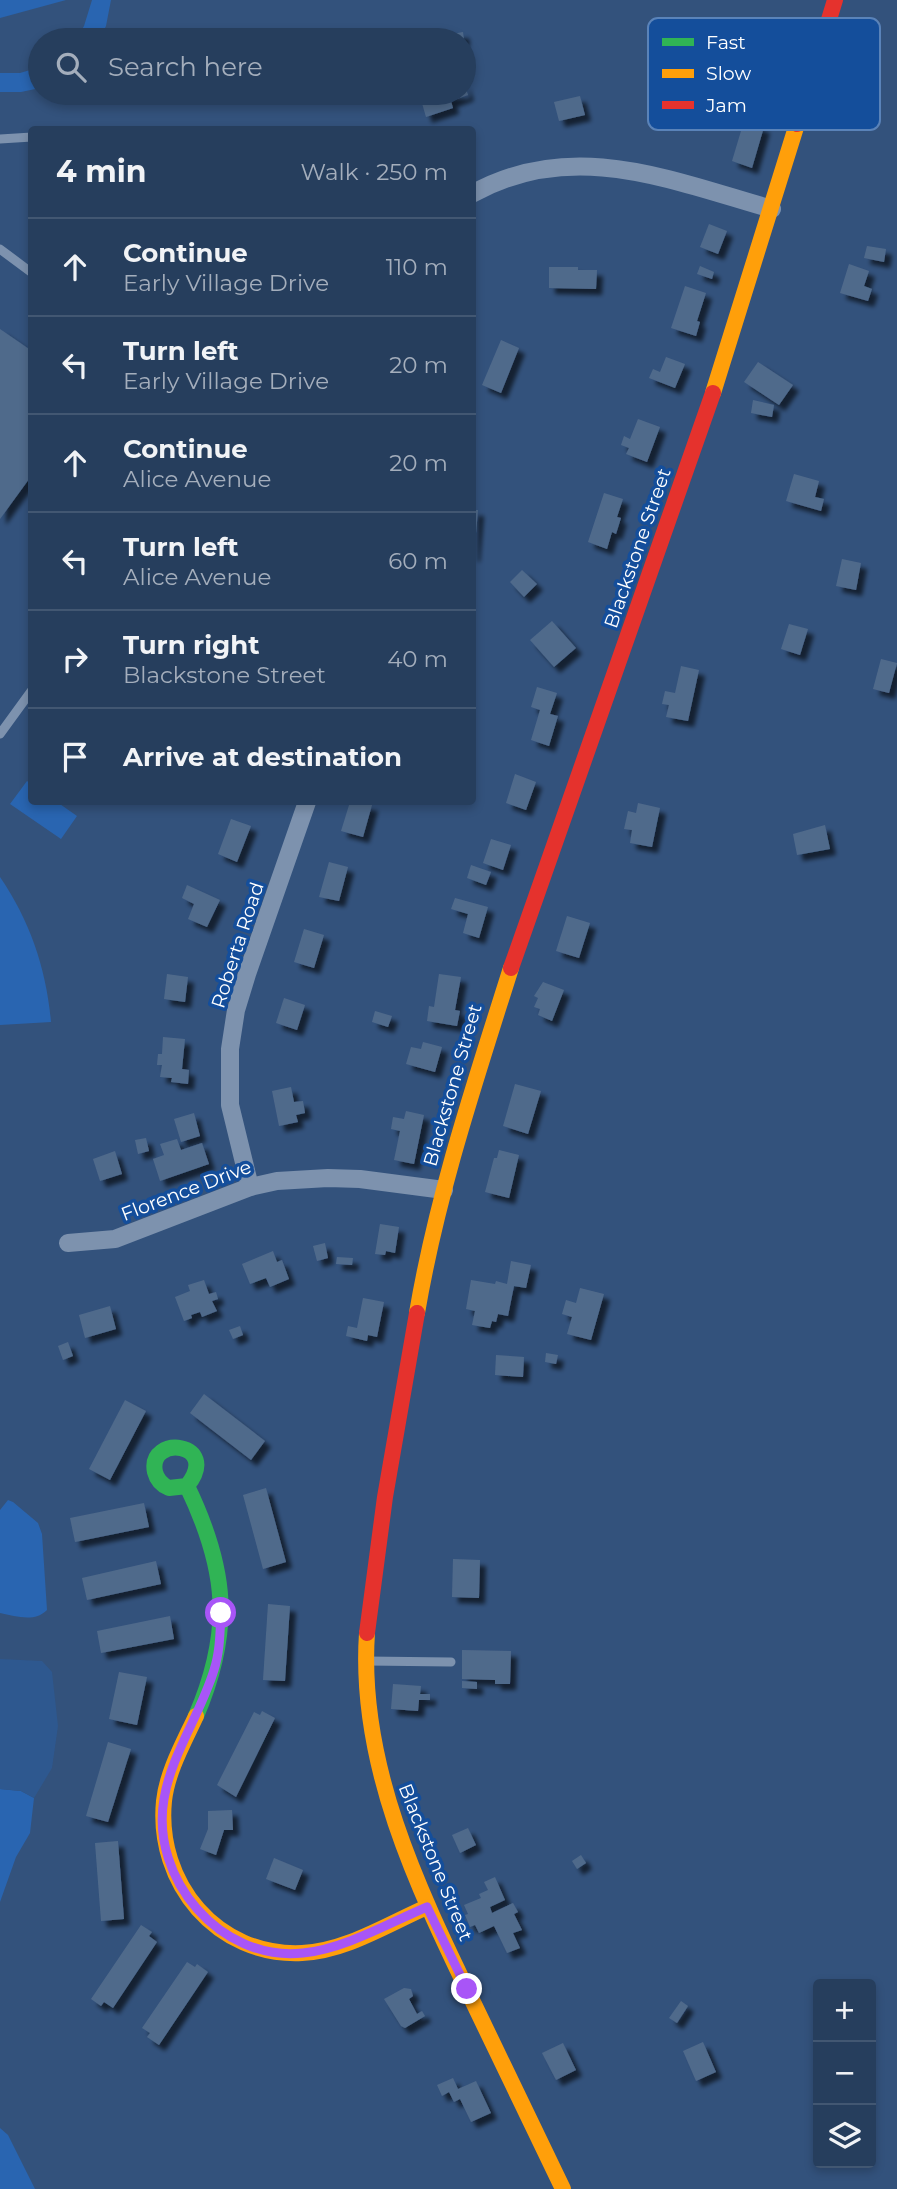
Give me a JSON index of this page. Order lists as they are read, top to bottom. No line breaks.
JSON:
{"streets":{"main road":["Blackstone Street"],"street":["Roberta Road","Florence Drive"]},"crossings":[["Blackstone Street","Florence Drive"],["Roberta Road","Florence Drive"]],"legend":["Fast","Slow","Jam"],"page":{"search":"Search here","heading":["4 min","Walk · 250 m"],"list":[["Continue","Early Village Drive","110 m"],["Turn left","Early Village Drive","20 m"],["Continue","Alice Avenue","20 m"],["Turn left","Alice Avenue","60 m"],["Turn right","Blackstone Street","40 m"],"Arrive at destination"],"map_buttons":["+","−"]}}
